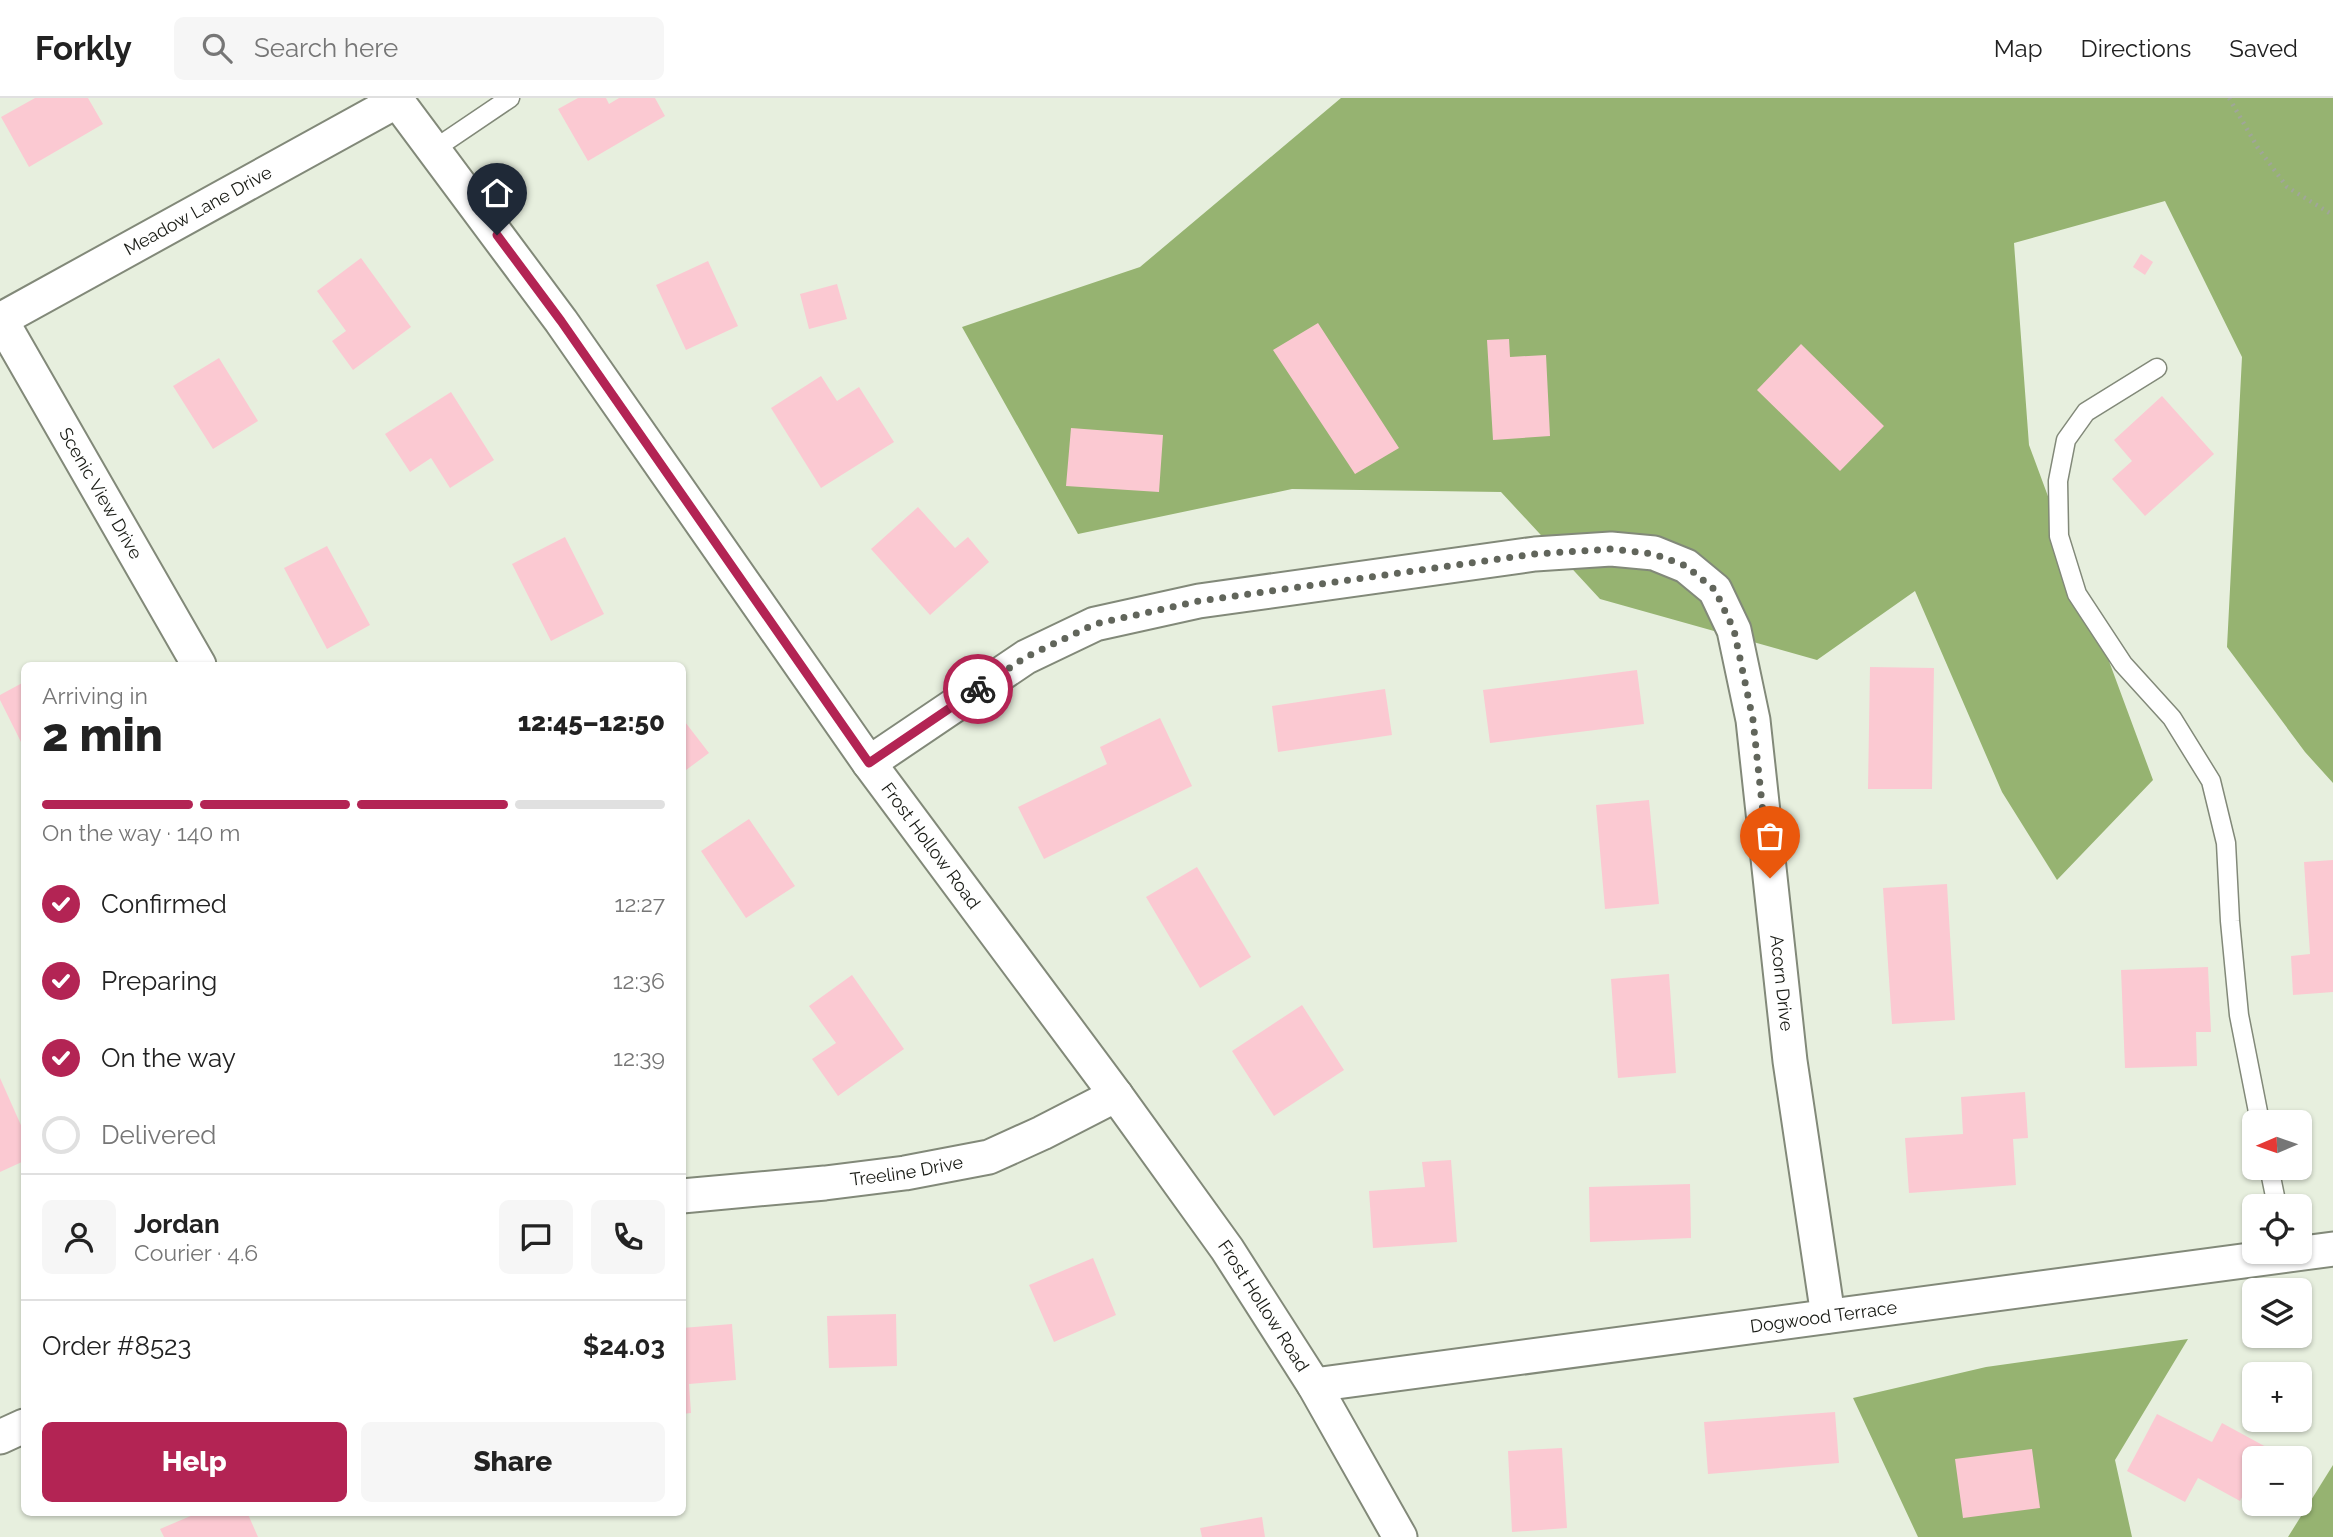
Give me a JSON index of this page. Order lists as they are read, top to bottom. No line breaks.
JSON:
{"streets":{"street":["Meadow Lane Drive","Scenic View Drive","Frost Hollow Road","Acorn Drive","Treeline Drive","Dogwood Terrace"]},"crossings":[["Meadow Lane Drive","Scenic View Drive"],["Meadow Lane Drive","Frost Hollow Road"],["Frost Hollow Road","Acorn Drive"],["Frost Hollow Road","Treeline Drive"],["Frost Hollow Road","Dogwood Terrace"],["Acorn Drive","Dogwood Terrace"]],"north":"left","page":{"header":"Forkly","search":"Search here","nav":["Map","Directions","Saved"],"heading":["2 min","Arriving in","12:45–12:50"],"panel":["Jordan","Courier · 4.6","Order #8523","$24.03"],"bar":"On the way · 140 m","list":[["Confirmed","12:27"],["Preparing","12:36"],["On the way","12:39"],"Delivered"],"map_buttons":["+","−"],"buttons":["Help","Share"]}}
